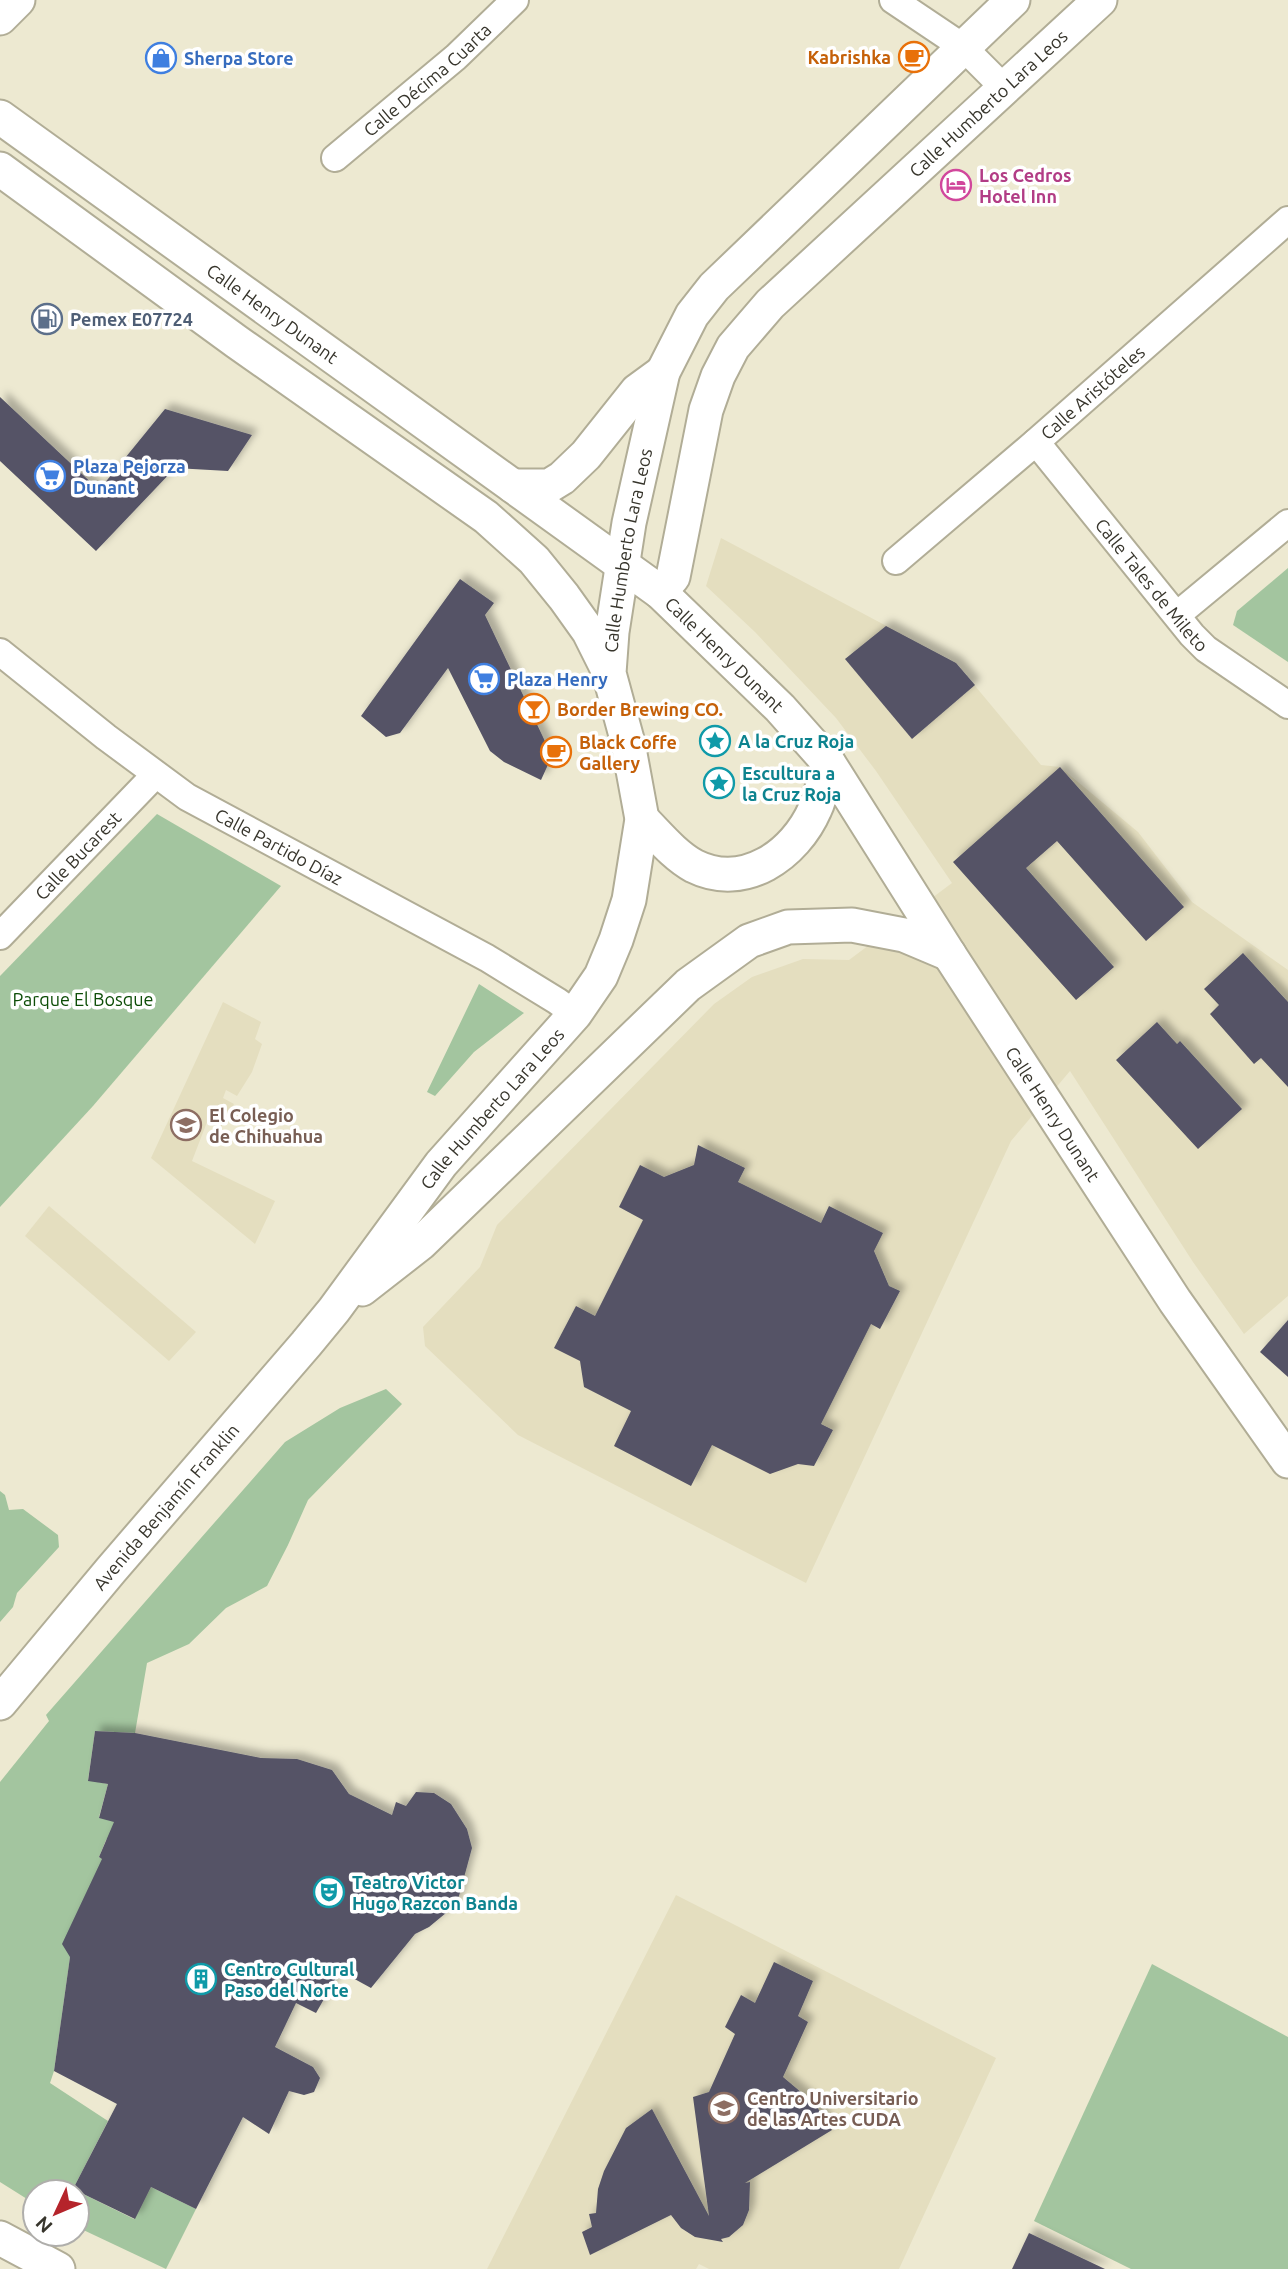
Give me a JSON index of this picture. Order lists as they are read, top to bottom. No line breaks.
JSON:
{"streets":{"main road":["Calle Humberto Lara Leos","Calle Henry Dunant","Avenida Benjamín Franklin"],"street":["Calle Décima Cuarta","Calle Aristóteles","Calle Tales de Mileto","Calle Partido Díaz","Calle Bucarest"]},"crossings":[["Calle Humberto Lara Leos","Calle Henry Dunant"],["Calle Humberto Lara Leos","Calle Partido Díaz"],["Calle Humberto Lara Leos","Avenida Benjamín Franklin"],["Calle Aristóteles","Calle Tales de Mileto"],["Calle Partido Díaz","Calle Bucarest"]],"parks":["Parque El Bosque"],"places":{"cafe":["Kabrishka","Black Coffe Gallery"],"shop":["Sherpa Store"],"hotel":["Los Cedros Hotel Inn"],"fuel station":["Pemex E07724"],"supermarket":["Plaza Pejorza Dunant","Plaza Henry"],"bar":["Border Brewing CO."],"place":["A la Cruz Roja","Escultura a la Cruz Roja"],"school or university":["El Colegio de Chihuahua","Centro Universitario de las Artes CUDA"],"theatre":["Teatro Victor Hugo Razcon Banda"],"building":["Centro Cultural Paso del Norte"]},"north":"bottom left"}
